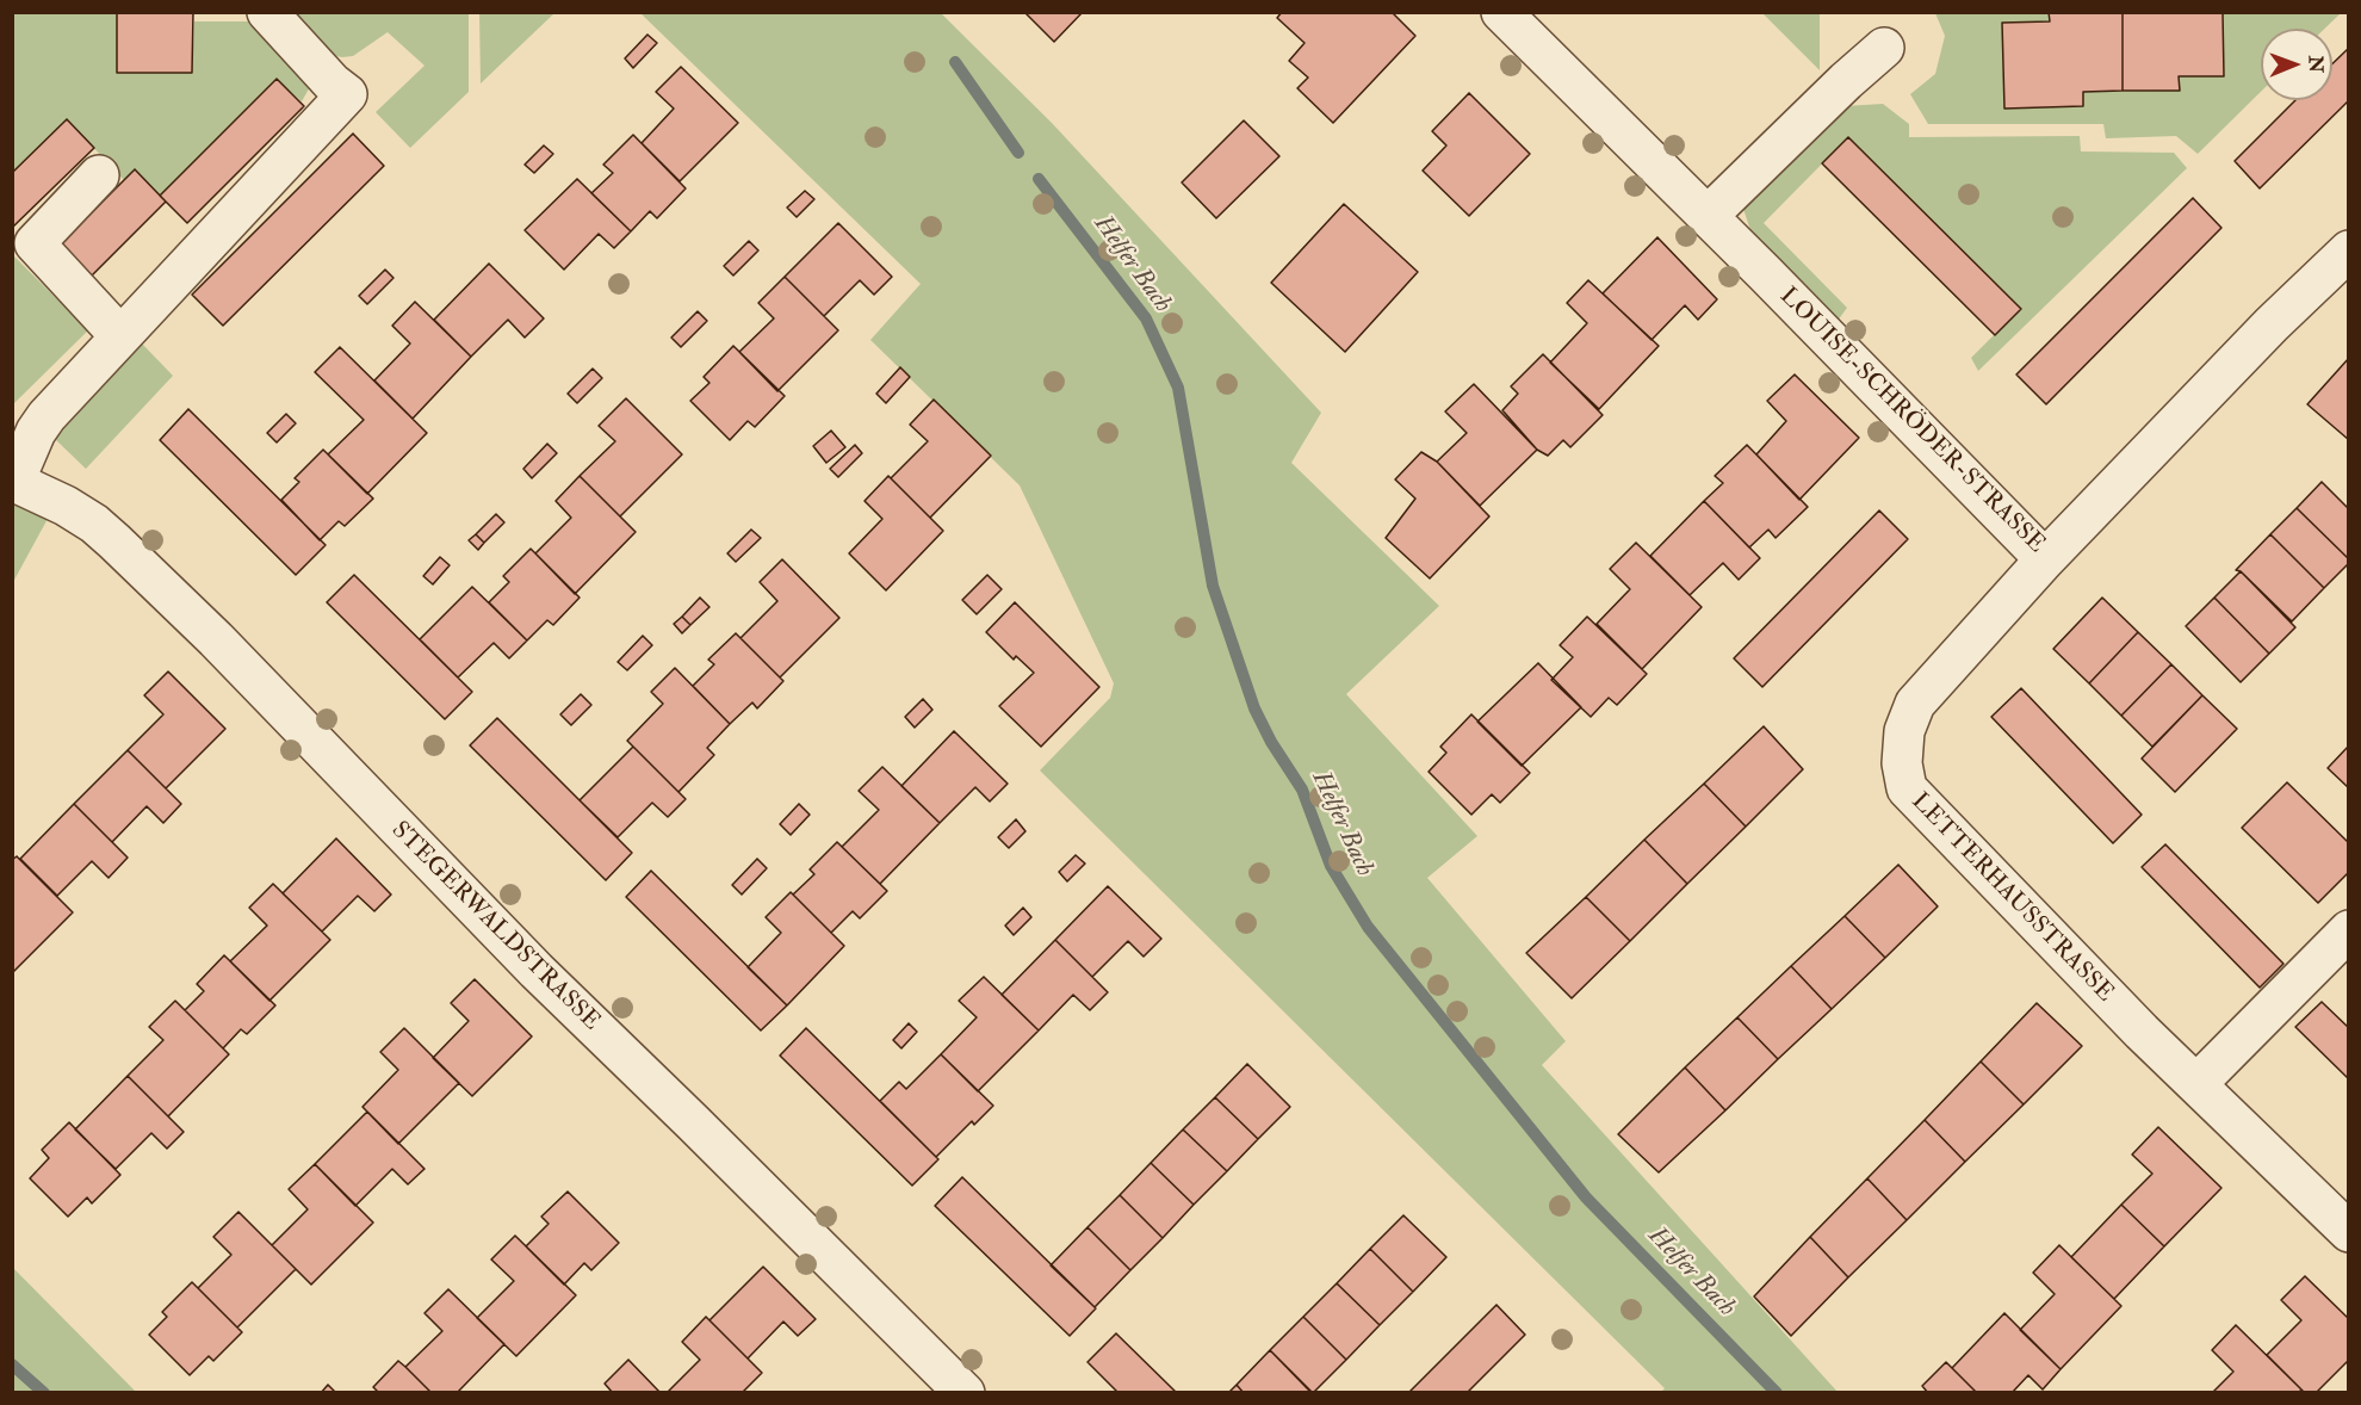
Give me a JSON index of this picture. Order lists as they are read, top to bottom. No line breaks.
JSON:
{"streets":{"street":["LOUISE-SCHRÖDER-STRASSE","LETTERHAUSSTRASSE","STEGERWALDSTRASSE"]},"crossings":[["LOUISE-SCHRÖDER-STRASSE","LETTERHAUSSTRASSE"]],"water":["Helfer Bach"],"north":"right"}
